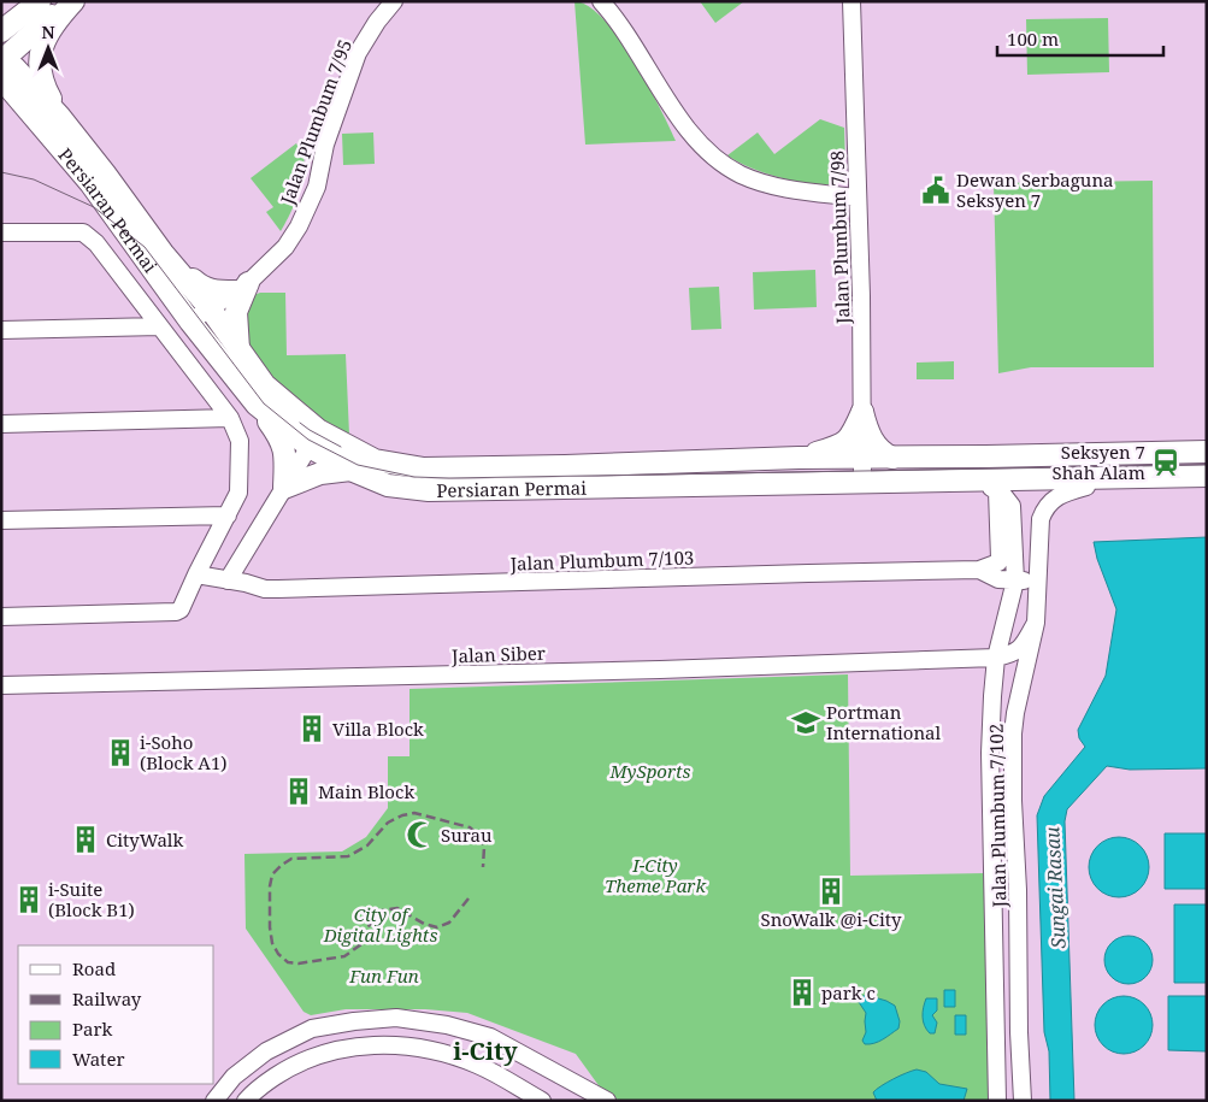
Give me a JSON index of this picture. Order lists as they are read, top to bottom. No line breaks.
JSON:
{"streets":{"main road":["Persiaran Permai"],"street":["Jalan Plumbum 7/95","Jalan Plumbum 7/98","Jalan Plumbum 7/103","Jalan Siber","Jalan Plumbum 7/102"]},"crossings":[["Jalan Plumbum 7/95","Persiaran Permai"],["Persiaran Permai","Jalan Plumbum 7/98"],["Persiaran Permai","Jalan Plumbum 7/102"],["Jalan Siber","Jalan Plumbum 7/102"]],"districts":["i-City"],"water":["Sungai Rasau"],"parks":["MySports","I-City Theme Park","City of Digital Lights","Fun Fun"],"places":{"public building":["Dewan Serbaguna Seksyen 7"],"station":["Seksyen 7 Shah Alam"],"school or university":["Portman International"],"building":["Villa Block","i-Soho (Block A1)","Main Block","CityWalk","SnoWalk @i-City","i-Suite (Block B1)","park c"],"mosque":["Surau"]},"legend":["Road","Railway","Park","Water"],"scale_bar":"100 m","north":"top"}
